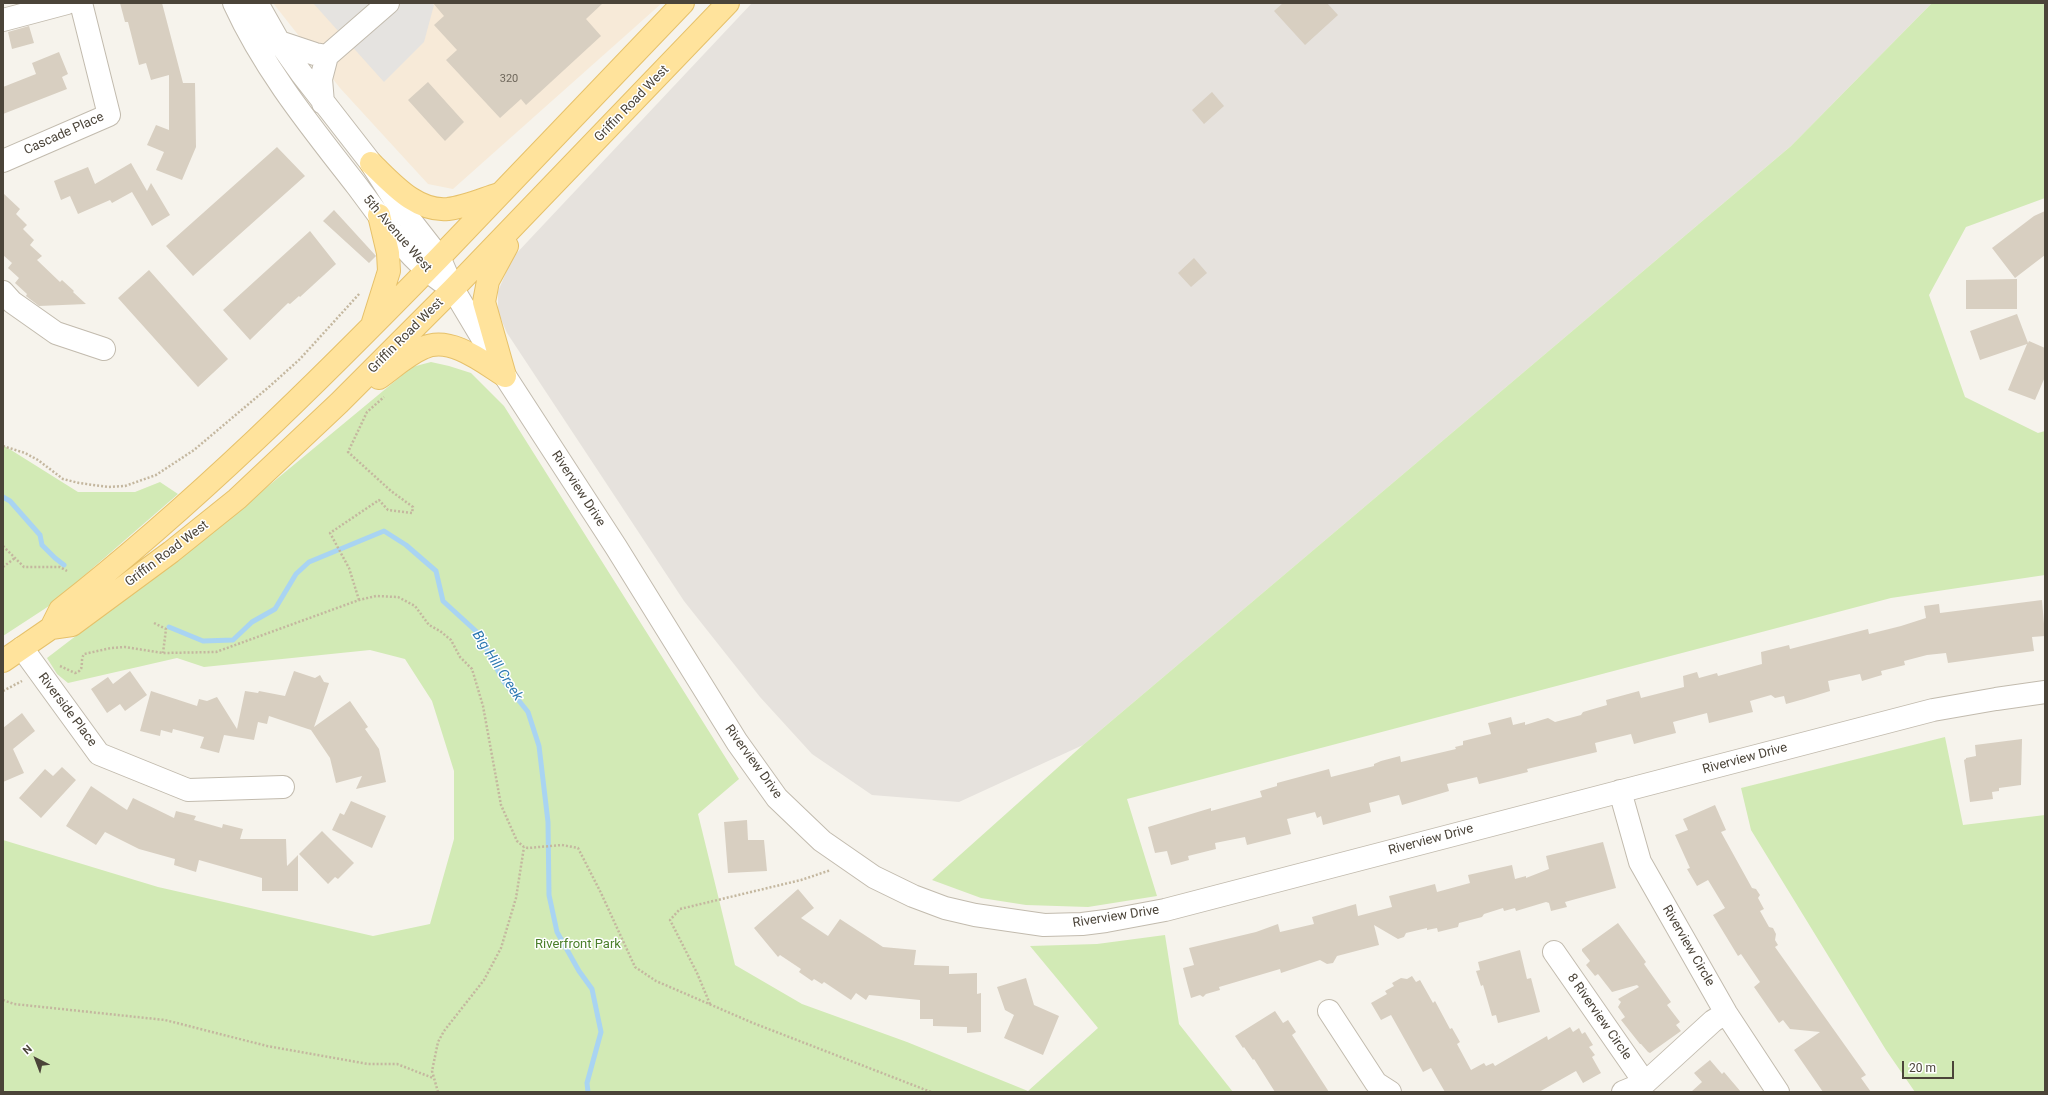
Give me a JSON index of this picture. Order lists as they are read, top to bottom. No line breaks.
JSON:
{"streets":{"main road":["Griffin Road West"],"street":["Cascade Place","5th Avenue West","Riverview Drive","Riverside Place","Riverview Circle","8 Riverview Circle"]},"crossings":[["Griffin Road West","5th Avenue West"],["Griffin Road West","Riverview Drive"],["Griffin Road West","Riverside Place"],["5th Avenue West","Riverview Drive"],["Riverview Drive","Riverview Circle"]],"water":["Big Hill Creek"],"parks":["Riverfront Park"],"house_numbers":["320"],"scale_bar":"20 m","north":"top left"}
